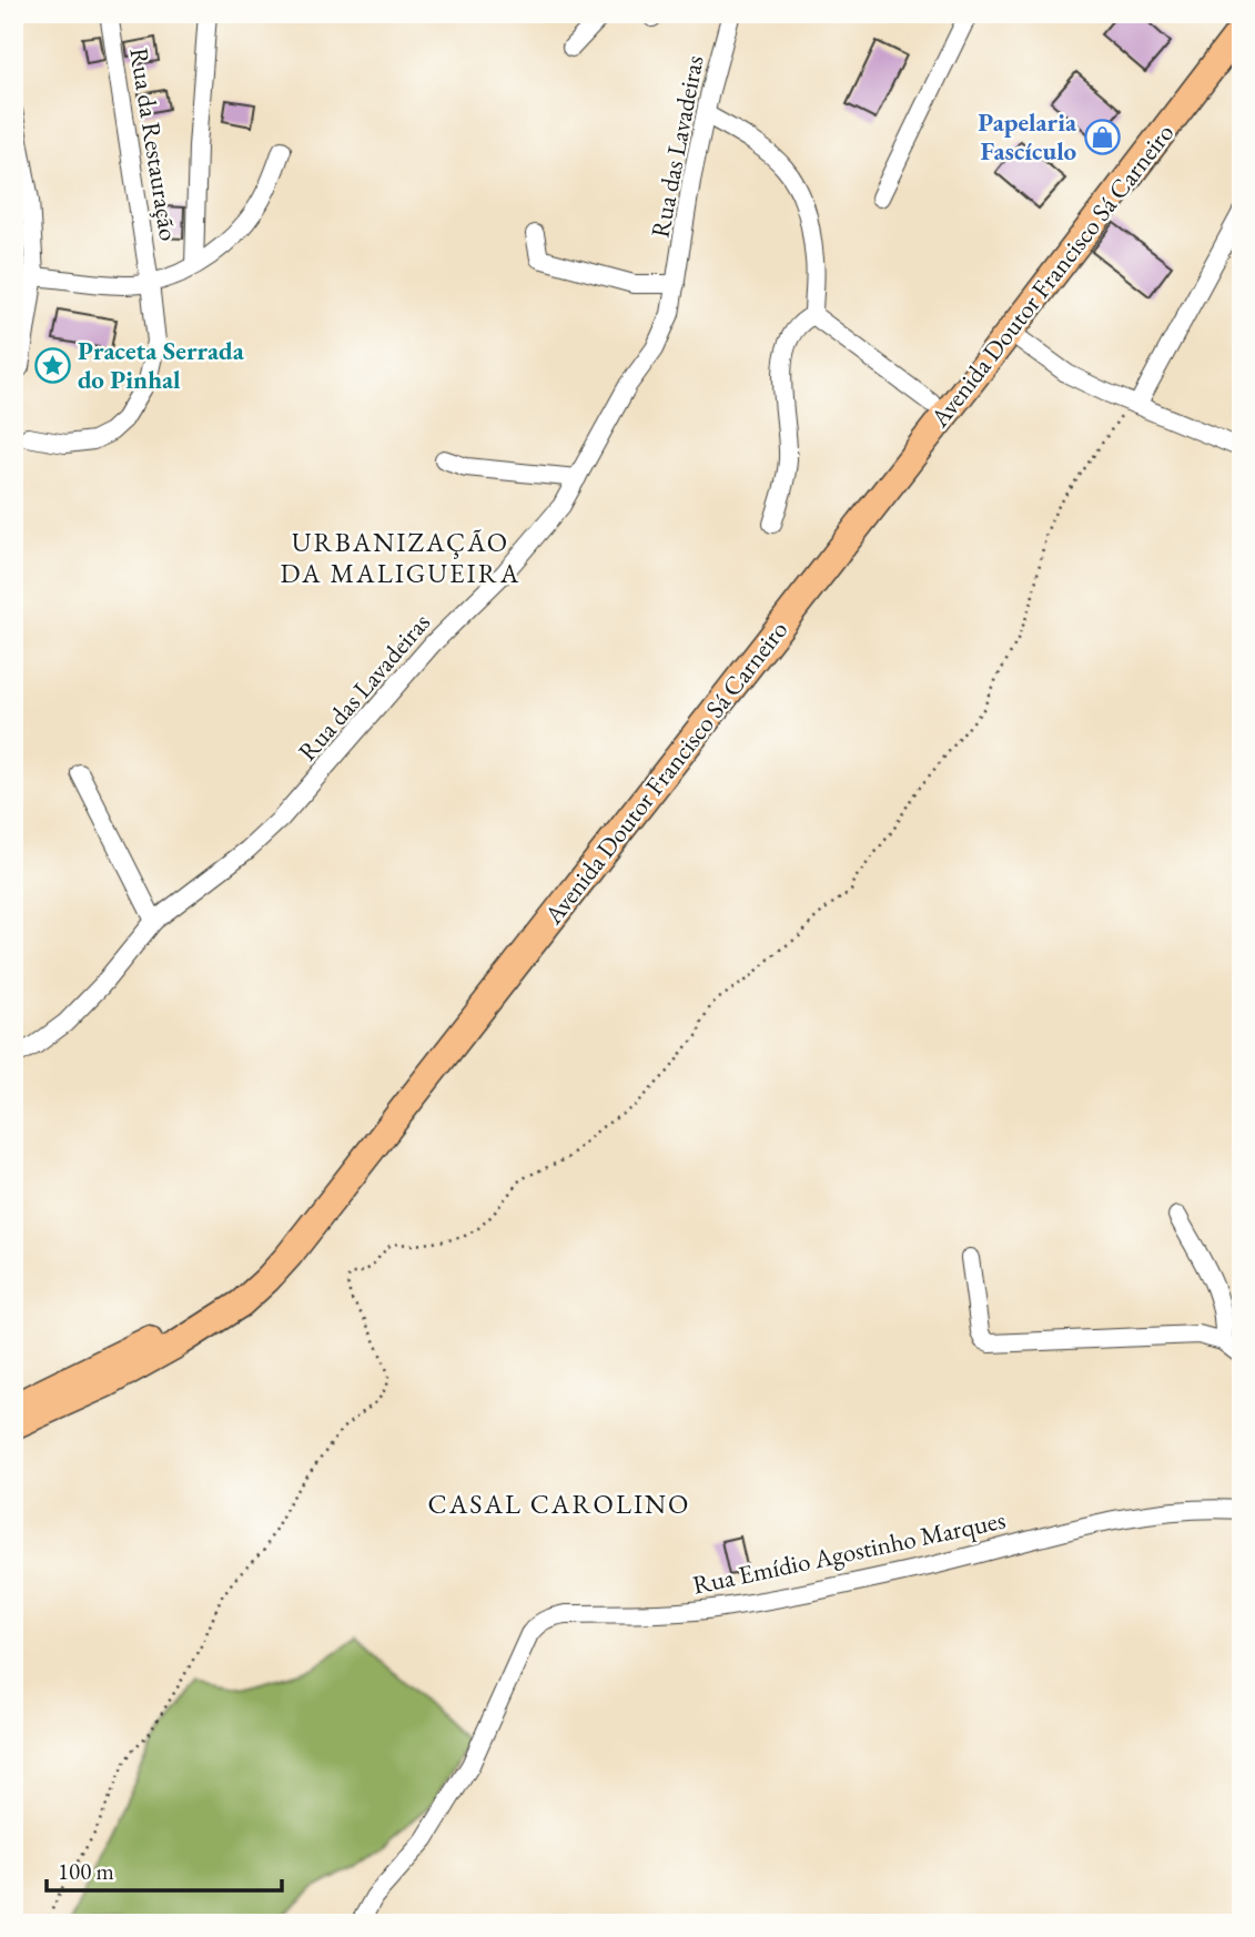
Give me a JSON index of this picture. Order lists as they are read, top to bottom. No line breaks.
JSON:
{"streets":{"main road":["Avenida Doutor Francisco Sá Carneiro"],"street":["Rua da Restauração","Rua das Lavadeiras","Rua Emídio Agostinho Marques"]},"districts":["URBANIZAÇÃO DA MALIGUEIRA","CASAL CAROLINO"],"places":{"shop":["Papelaria Fascículo"],"place":["Praceta Serrada do Pinhal"]},"scale_bar":"100 m"}
